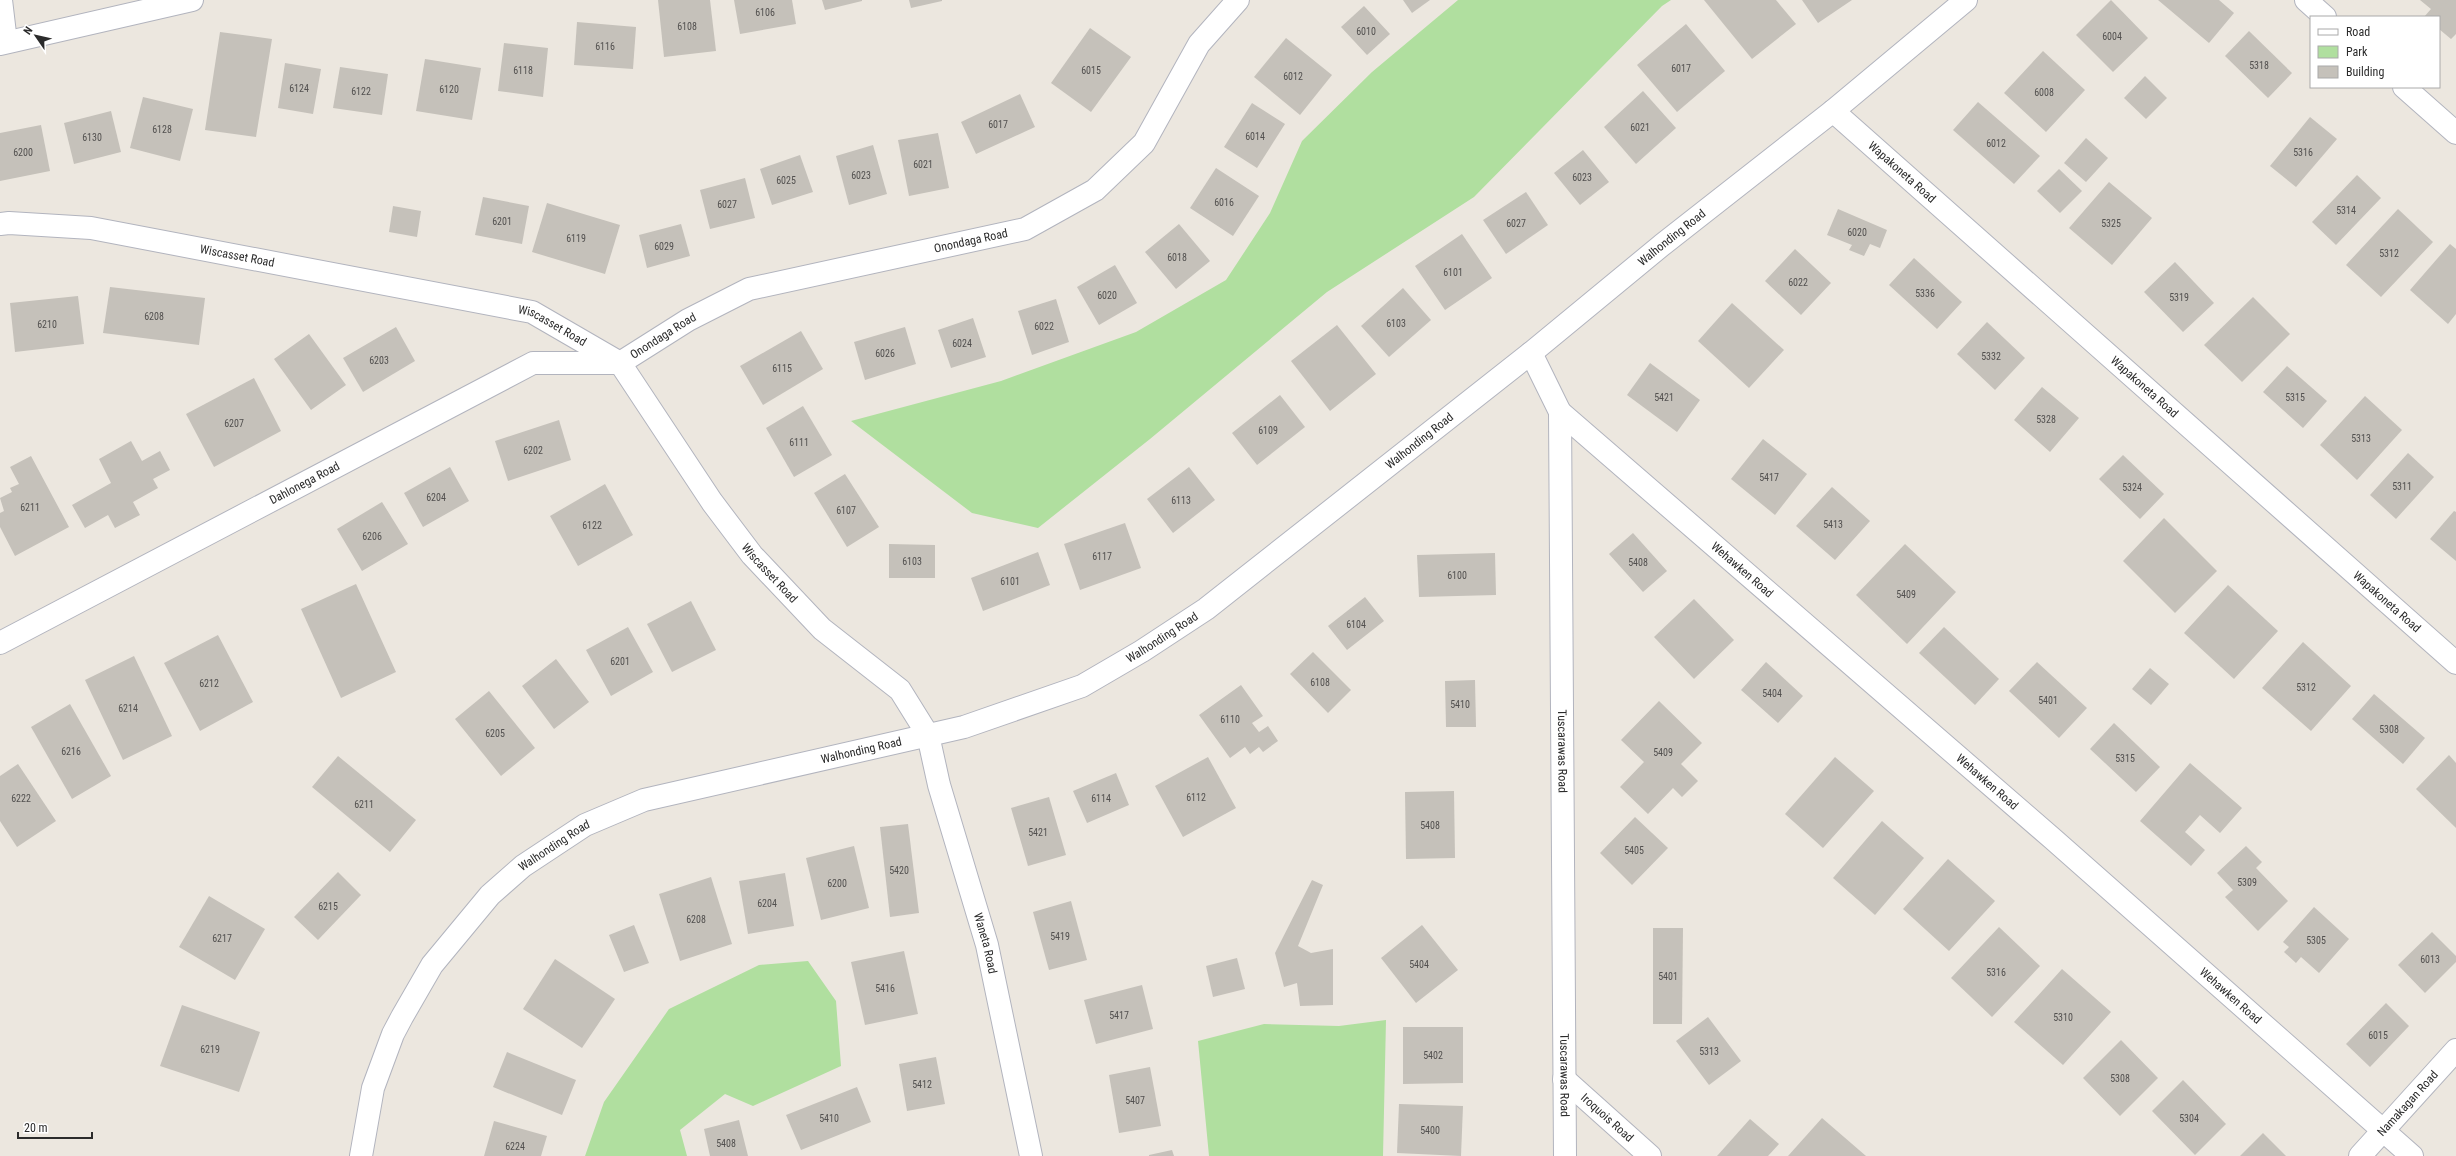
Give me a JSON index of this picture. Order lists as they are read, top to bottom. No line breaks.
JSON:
{"streets":{"street":["Wapakoneta Road","Walhonding Road","Onondaga Road","Wiscasset Road","Dahlonega Road","Wehawken Road","Tuscarawas Road","Waneta Road","Namakagan Road","Iroquois Road"]},"crossings":[["Wapakoneta Road","Walhonding Road"],["Walhonding Road","Wiscasset Road"],["Walhonding Road","Tuscarawas Road"],["Walhonding Road","Waneta Road"],["Onondaga Road","Wiscasset Road"],["Onondaga Road","Dahlonega Road"],["Wiscasset Road","Dahlonega Road"],["Wiscasset Road","Waneta Road"],["Wehawken Road","Tuscarawas Road"],["Wehawken Road","Namakagan Road"],["Tuscarawas Road","Iroquois Road"]],"house_numbers":["6106","6108","6010","6004","6116","5318","6017","6118","6015","6012","6124","6120","6122","6008","6017","6021","6128","6014","6130","6012","6200","5316","6021","6023","6023","6025","6016","6027","5314","6201","6027","5325","6020","6119","6029","5312","6018","6101","6022","5336","6020","5319","6208","6103","6210","6022","6024","6026","5332","6203","6115","5421","5315","5328","6207","6109","5313","6111","6202","5417","5311","5324","6204","6113","6211","6107","5413","6122","6206","6117","6103","5408","6100","6101","5409","6104","6201","6108","6212","5312","5404","5401","5410","6214","6110","5308","6205","6216","5409","5315","6112","6222","6114","6211","5408","5421","5405","5420","5309","6200","6204","6215","6208","5419","6217","5305","6013","5404","5316","5401","5416","5417","5310","6015","6219","5313","5402","5308","5412","5407","5410","5304","5400","5408","6224"],"legend":["Road","Park","Building"],"scale_bar":"20 m","north":"top left"}
